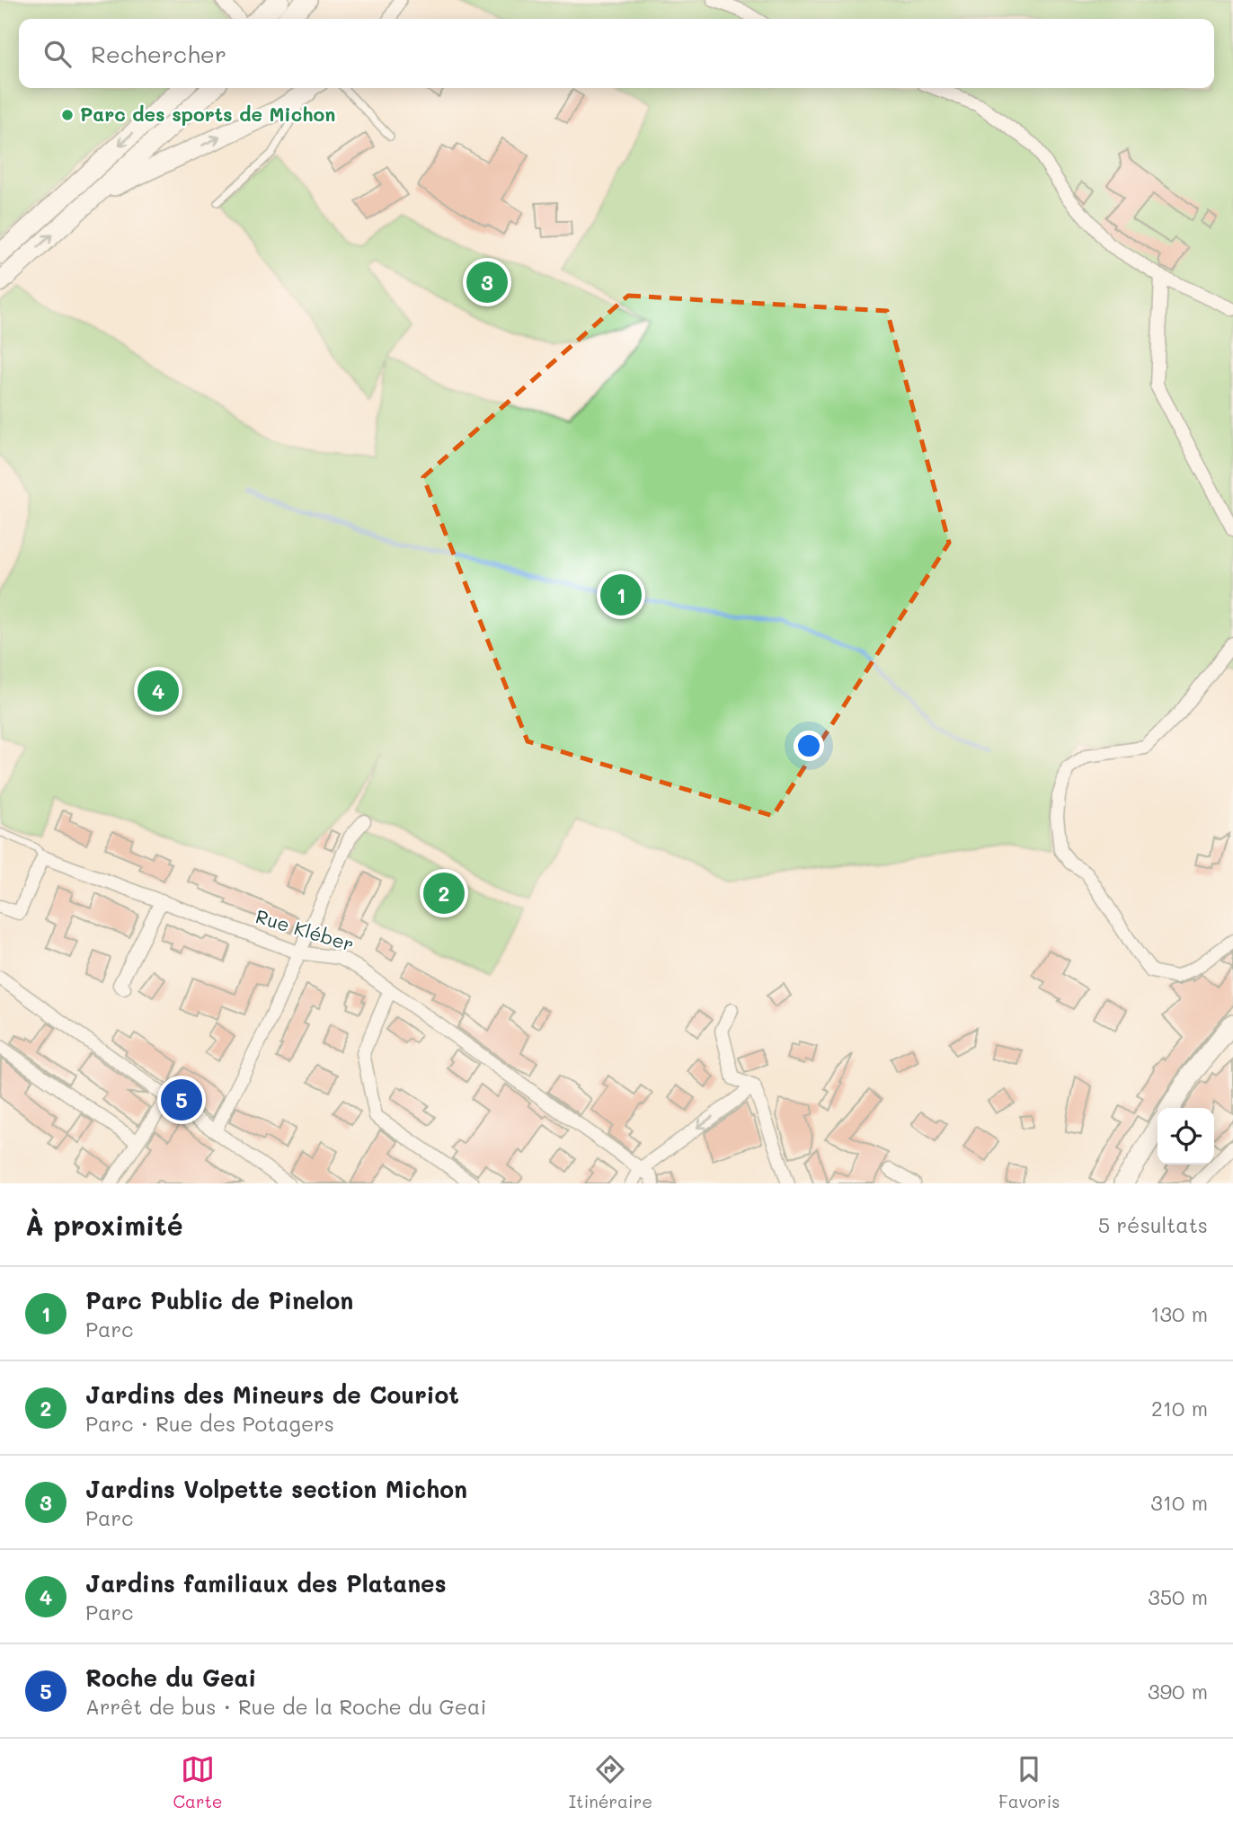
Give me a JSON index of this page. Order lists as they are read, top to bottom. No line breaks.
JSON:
{"streets":{"street":["Rue Kléber"]},"places":["Parc des sports de Michon"],"page":{"search":"Rechercher","pins":["3","1","4","2","5"],"heading":["À proximité","5 résultats"],"list":[{"mark":"1","name":"Parc Public de Pinelon","note":"Parc","value":"130 m"},{"mark":"2","name":"Jardins des Mineurs de Couriot","note":"Parc · Rue des Potagers","value":"210 m"},{"mark":"3","name":"Jardins Volpette section Michon","note":"Parc","value":"310 m"},{"mark":"4","name":"Jardins familiaux des Platanes","note":"Parc","value":"350 m"},{"mark":"5","name":"Roche du Geai","note":"Arrêt de bus · Rue de la Roche du Geai","value":"390 m"}],"nav":["Carte","Itinéraire","Favoris"]}}
